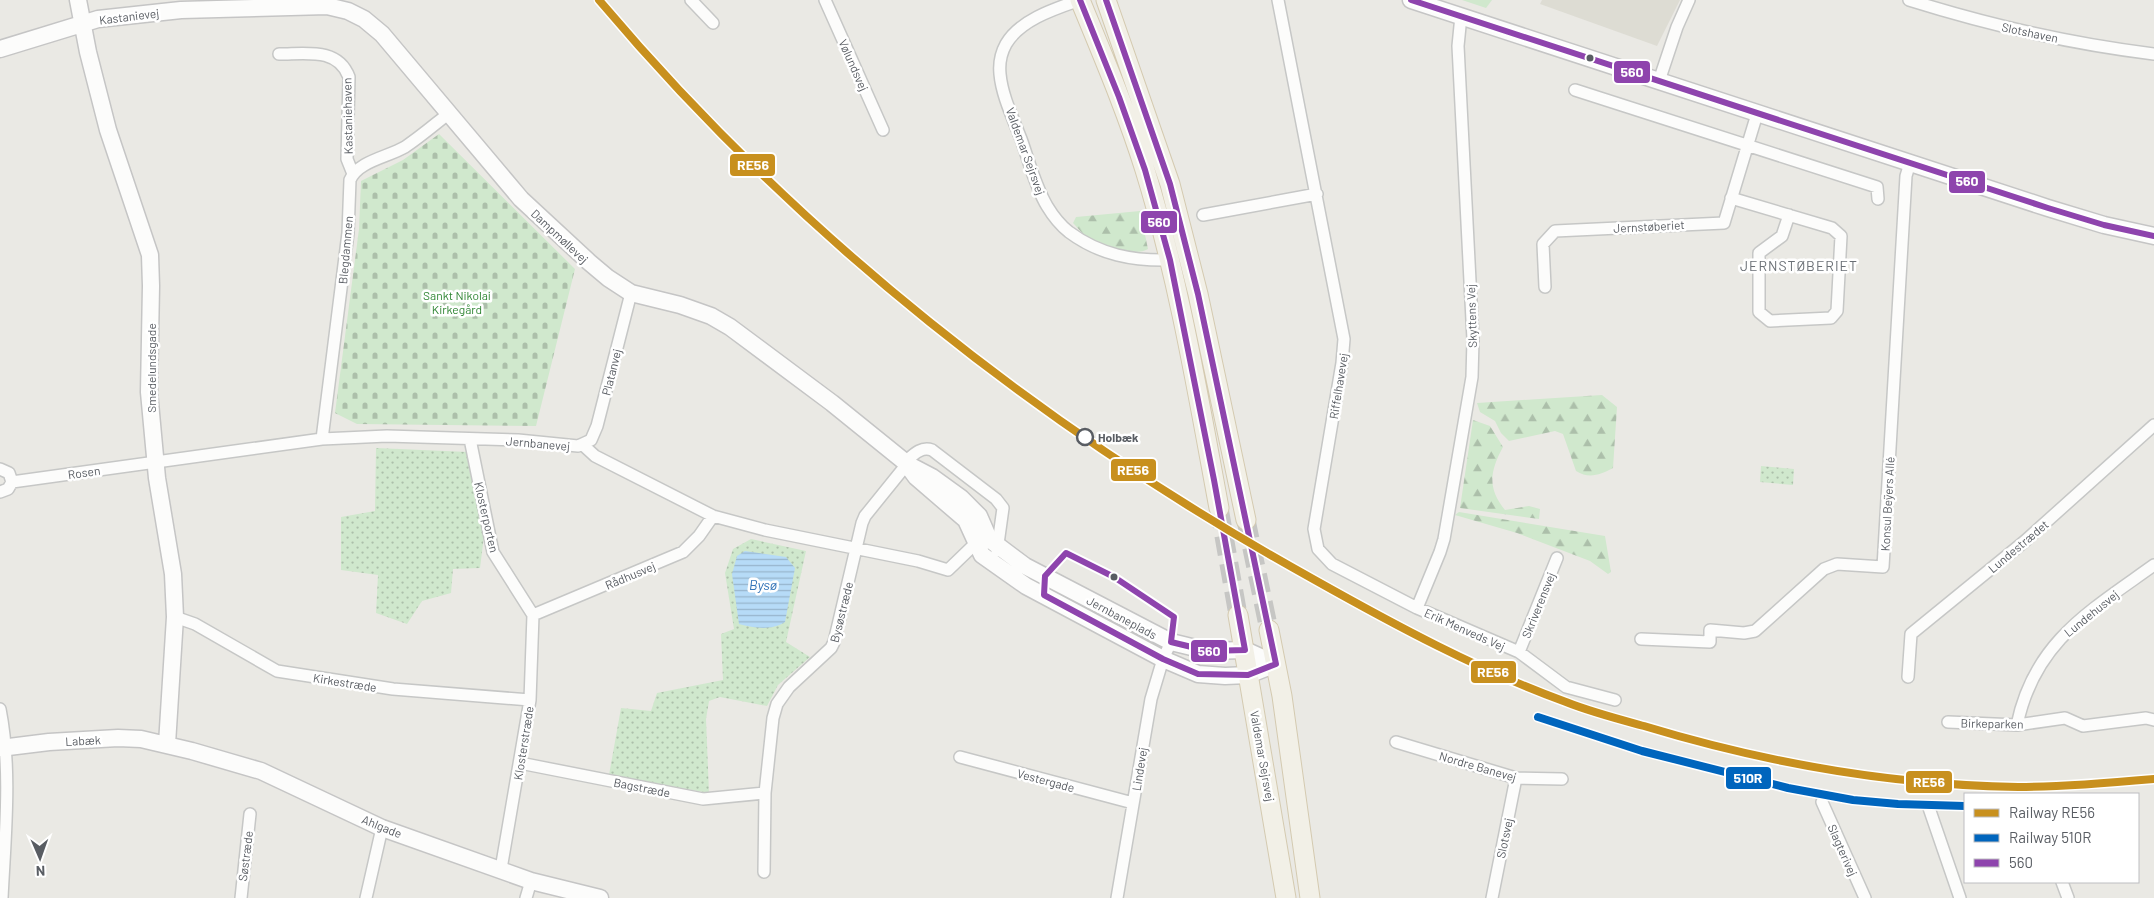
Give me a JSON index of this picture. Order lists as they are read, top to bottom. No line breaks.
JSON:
{"streets":{"main road":["Valdemar Sejrsvej"],"street":["Kastanievej","Slotshaven","Vølundsvej","Kastaniehaven","Jernstøberiet","Dampmøllevej","Blegdammen","Skyttens Vej","Smedelundsgade","Platanvej","Riffelhavevej","Jernbanevej","Rosen","Konsul Beÿers Allé","Klosterporten","Lundestrædet","Rådhusvej","Skriverensvej","Bysøstræde","Lundehusvej","Jernbaneplads","Erik Menveds Vej","Kirkestræde","Birkeparken","Labæk","Klosterstræde","Nordre Banevej","Lindevej","Vestergade","Bagstræde","Ahlgade","Slotsvej","Slagterivej","Søstræde"]},"crossings":[["Kastanievej","Dampmøllevej"],["Kastanievej","Smedelundsgade"],["Kastaniehaven","Blegdammen"],["Valdemar Sejrsvej","Jernbaneplads"],["Dampmøllevej","Platanvej"],["Dampmøllevej","Jernbaneplads"],["Blegdammen","Jernbanevej"],["Skyttens Vej","Erik Menveds Vej"],["Smedelundsgade","Jernbanevej"],["Smedelundsgade","Rosen"],["Smedelundsgade","Kirkestræde"],["Smedelundsgade","Labæk"],["Smedelundsgade","Ahlgade"],["Platanvej","Jernbanevej"],["Riffelhavevej","Erik Menveds Vej"],["Jernbanevej","Rosen"],["Jernbanevej","Klosterporten"],["Jernbanevej","Rådhusvej"],["Jernbanevej","Bysøstræde"],["Jernbanevej","Jernbaneplads"],["Klosterporten","Rådhusvej"],["Klosterporten","Klosterstræde"],["Rådhusvej","Klosterstræde"],["Skriverensvej","Erik Menveds Vej"],["Bysøstræde","Jernbaneplads"],["Bysøstræde","Bagstræde"],["Lundehusvej","Birkeparken"],["Jernbaneplads","Lindevej"],["Kirkestræde","Klosterstræde"],["Labæk","Ahlgade"],["Klosterstræde","Bagstræde"],["Klosterstræde","Ahlgade"],["Nordre Banevej","Slotsvej"],["Lindevej","Vestergade"]],"districts":["JERNSTØBERIET"],"water":["Bysø"],"parks":["Sankt Nikolai Kirkegård"],"places":["Holbæk"],"lines":["rail line RE56","transit line 560","rail line 510R"],"legend":["Railway RE56","Railway 510R","560"],"north":"bottom"}
